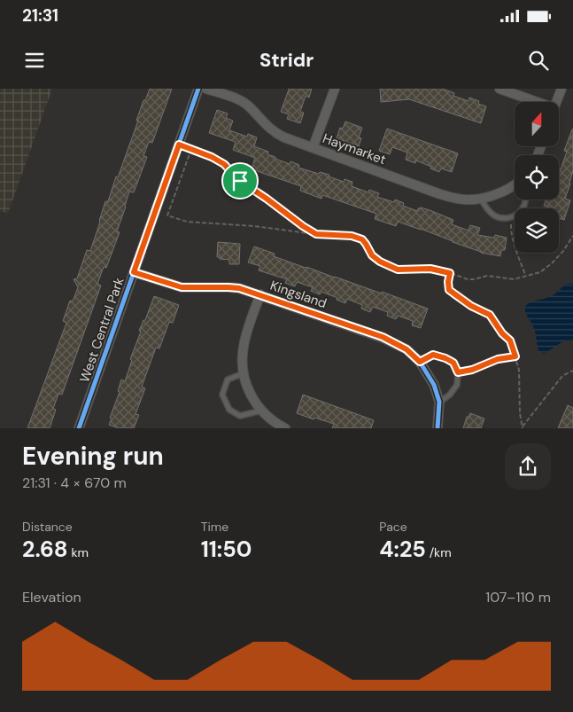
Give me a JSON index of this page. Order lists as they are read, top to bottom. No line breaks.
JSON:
{"streets":{"street":["Haymarket","Kingsland","West Central Park"]},"crossings":[["Kingsland","West Central Park"]],"north":"top","page":{"status":"21:31","header":"Stridr","heading":["Evening run","21:31 · 4 × 670 m"],"stats":[["Distance","2.68 km"],["Time","11:50"],["Pace","4:25 /km"]],"chart":["Elevation","107–110 m"]}}
